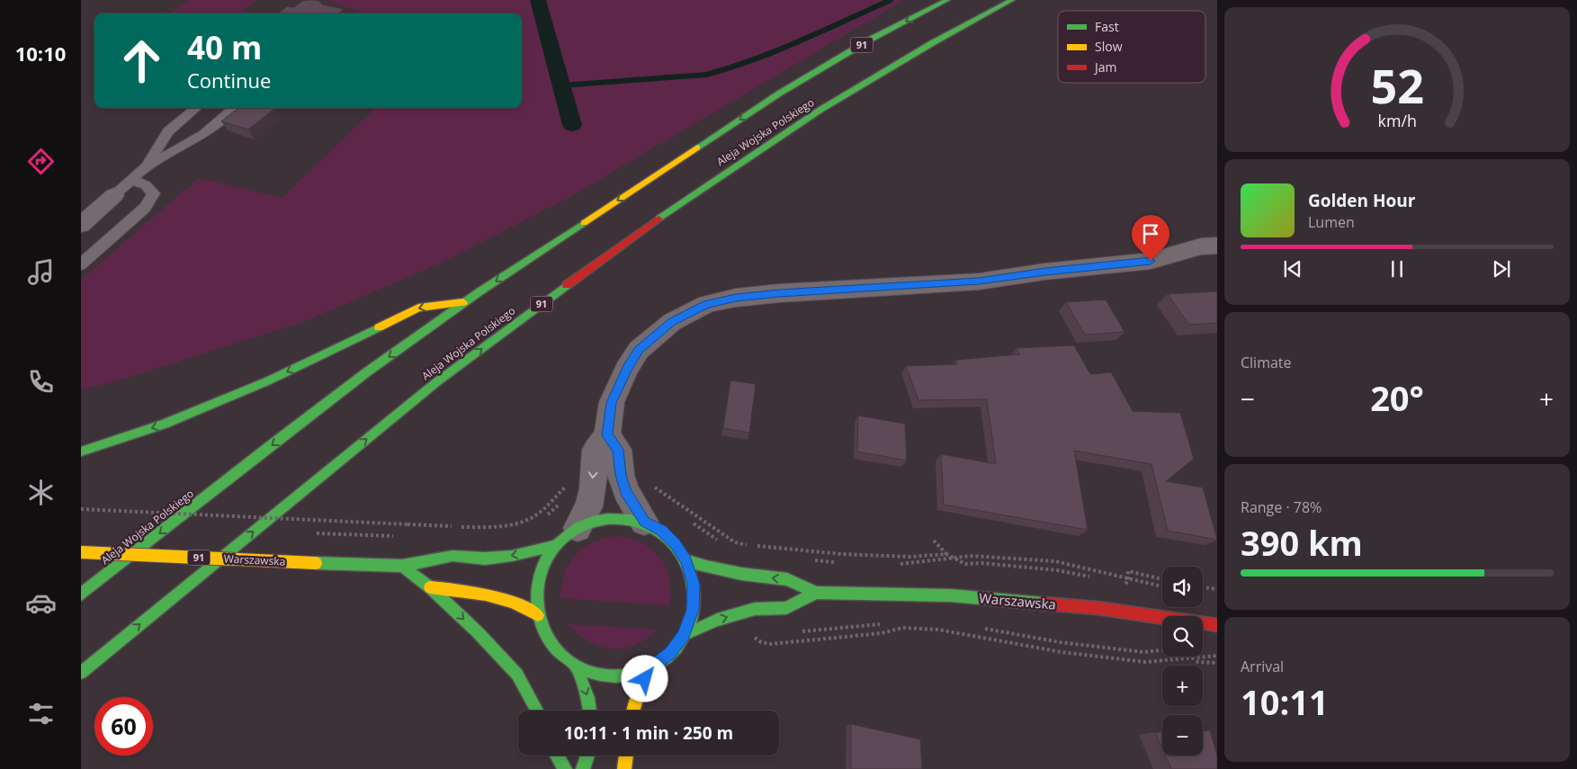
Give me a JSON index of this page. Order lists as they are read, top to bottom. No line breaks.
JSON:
{"streets":{"main road":["91","Aleja Wojska Polskiego","Warszawska"]},"crossings":[["91","Warszawska"]],"legend":["Fast","Slow","Jam"],"page":{"tabs":"10:10","turn":["40 m","Continue"],"song":["Golden Hour","Lumen"],"tile":["Climate",["Range · 78%","390 km"],["Arrival","10:11"]],"heat":["−","20°","+"],"map_buttons":["+","−"],"limit":"60","trip":"10:11 · 1 min · 250 m","gauge":["52","km/h"]}}
